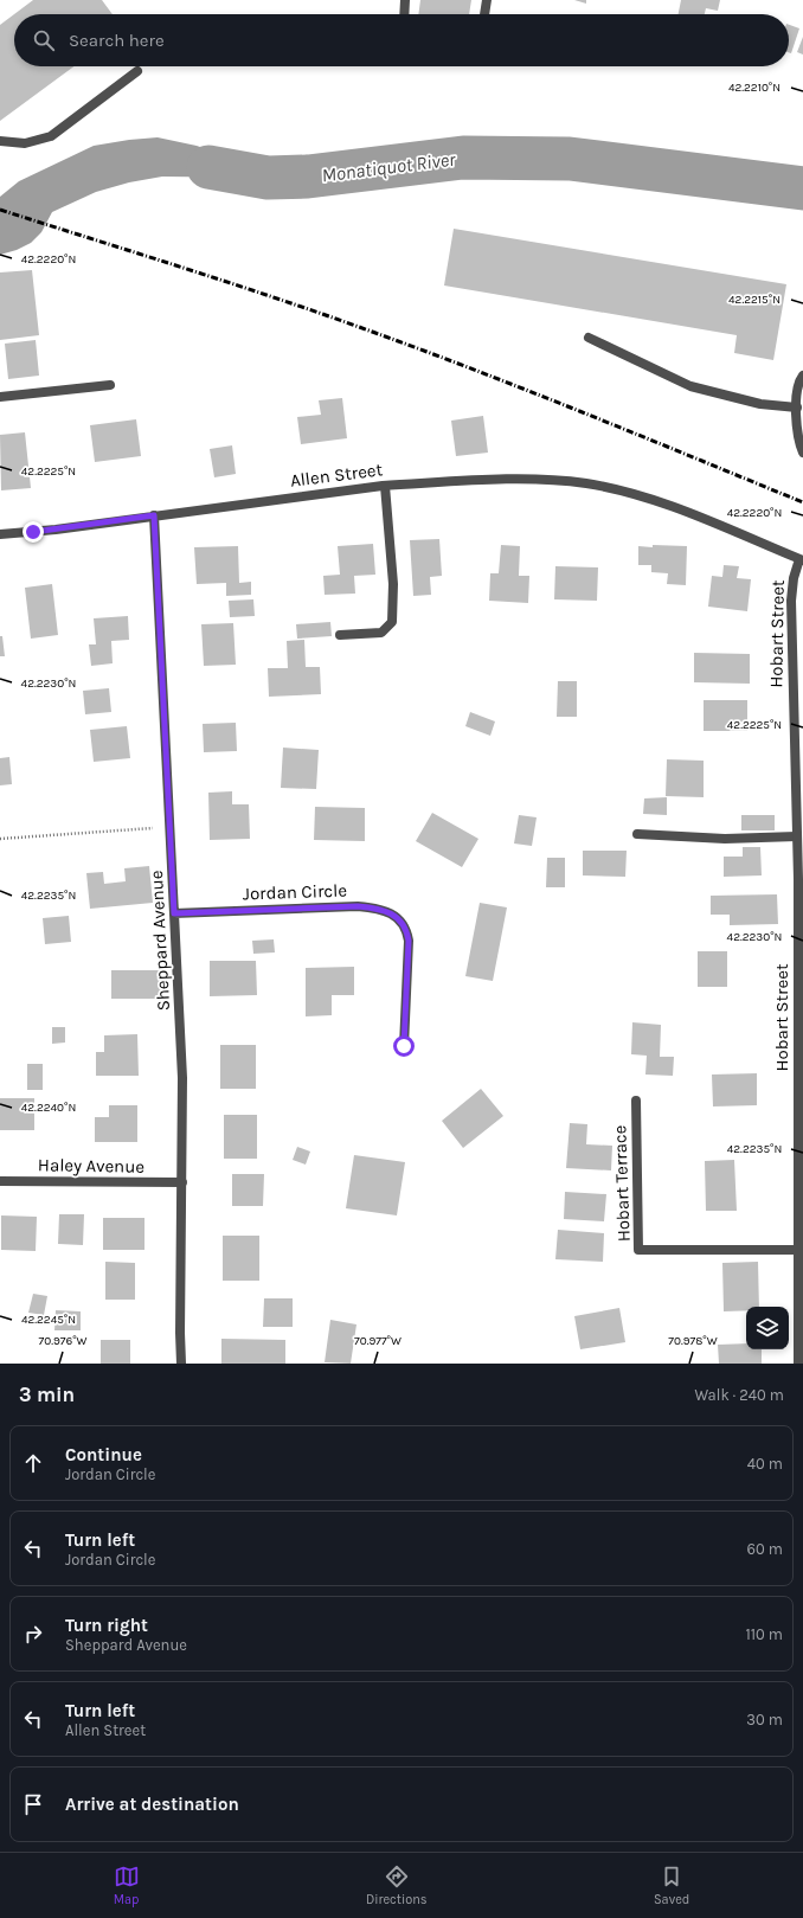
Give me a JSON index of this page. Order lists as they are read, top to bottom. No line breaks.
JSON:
{"streets":{"street":["Allen Street","Hobart Street","Jordan Circle","Sheppard Avenue","Haley Avenue","Hobart Terrace"]},"crossings":[["Allen Street","Hobart Street"],["Allen Street","Sheppard Avenue"],["Hobart Street","Hobart Terrace"],["Jordan Circle","Sheppard Avenue"],["Sheppard Avenue","Haley Avenue"]],"water":["Monatiquot River"],"page":{"search":"Search here","heading":["3 min","Walk · 240 m"],"list":[["Continue","Jordan Circle","40 m"],["Turn left","Jordan Circle","60 m"],["Turn right","Sheppard Avenue","110 m"],["Turn left","Allen Street","30 m"],"Arrive at destination"],"nav":["Map","Directions","Saved"]},"coordinates":["42.2210°N","42.2220°N","42.2215°N","42.2225°N","42.2230°N","42.2235°N","42.2240°N","42.2245°N","70.976°W","70.977°W","70.978°W"]}
